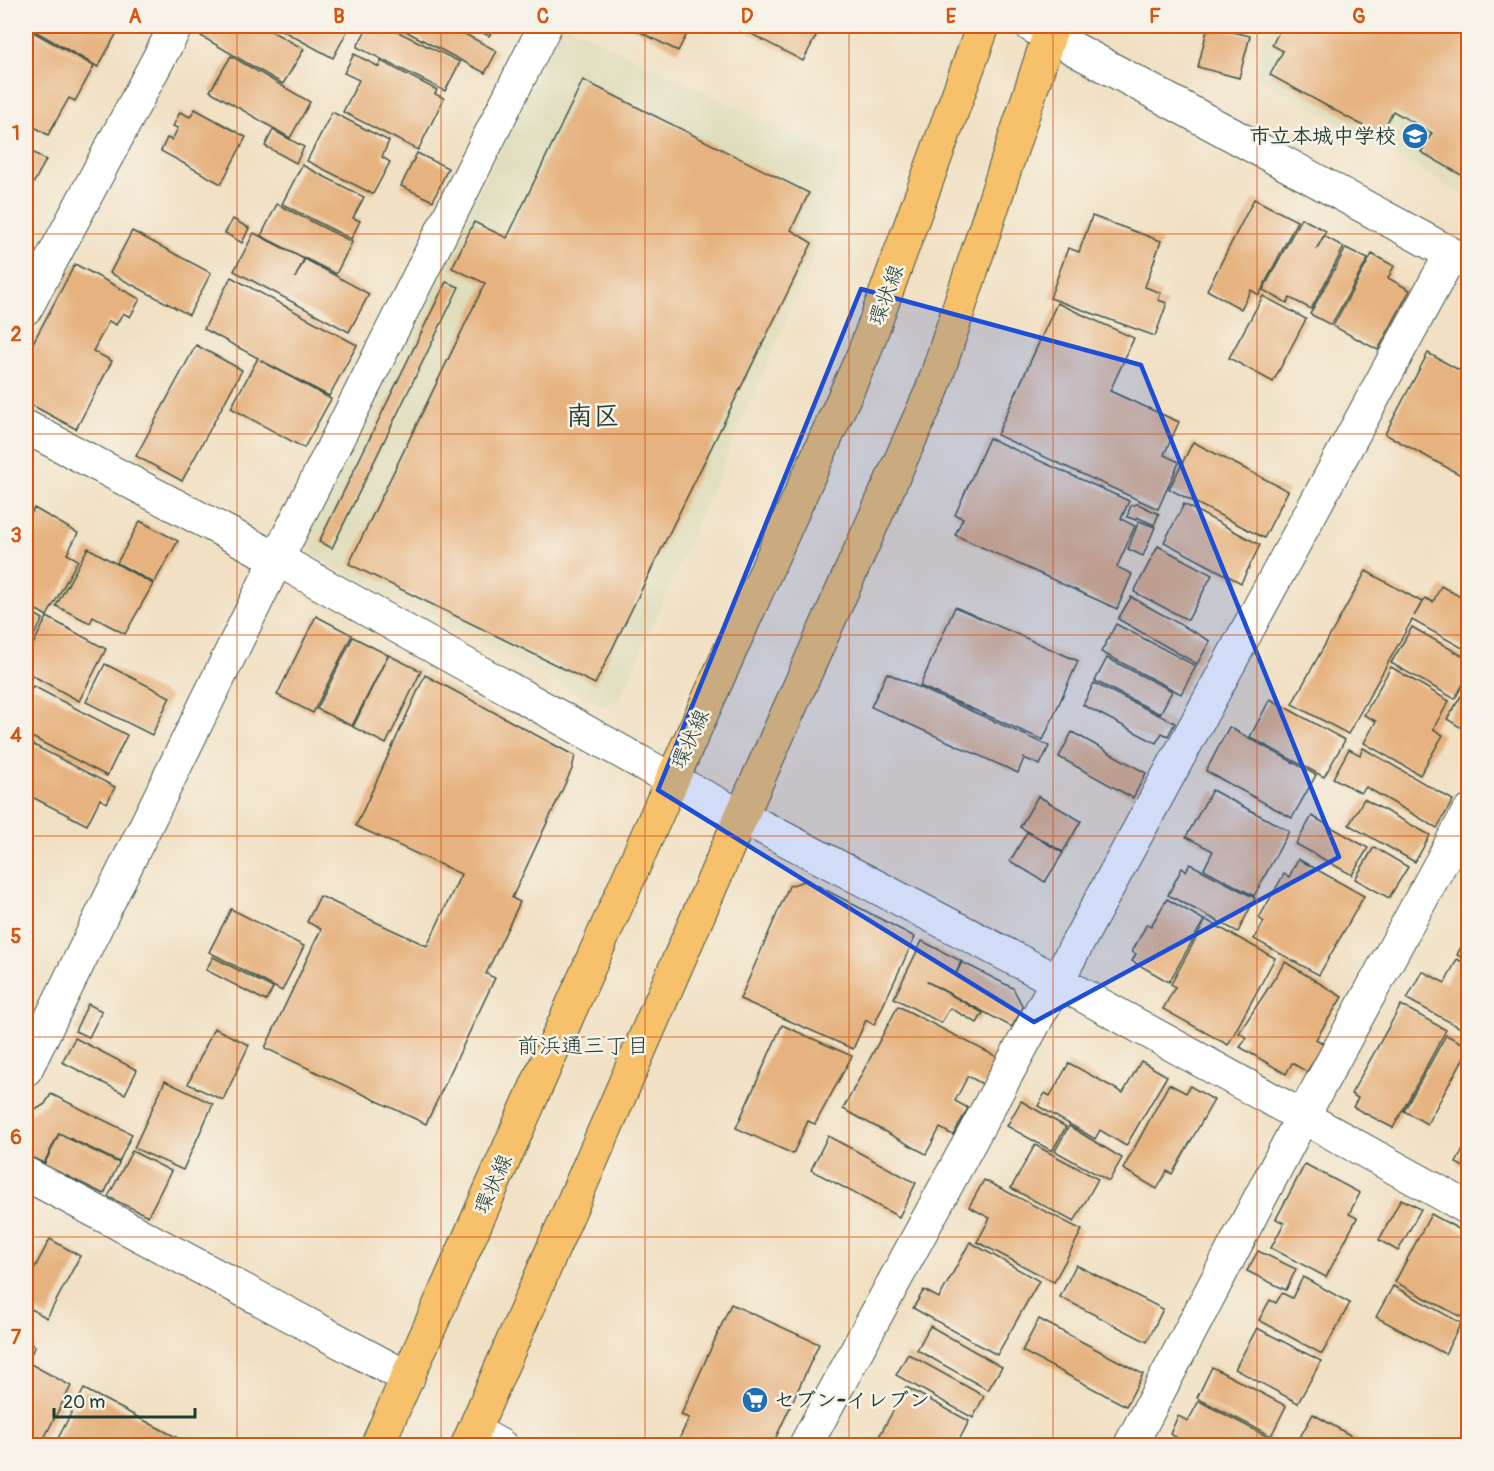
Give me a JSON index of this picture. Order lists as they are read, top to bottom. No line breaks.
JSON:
{"streets":{"main road":["環状線"]},"districts":["南区","前浜通三丁目"],"places":{"school or university":["市立本城中学校"],"supermarket":["セブン-イレブン"]},"scale_bar":"20 m","grid":{"columns":["A","B","C","D","E","F","G"],"rows":["1","2","3","4","5","6","7"]}}
